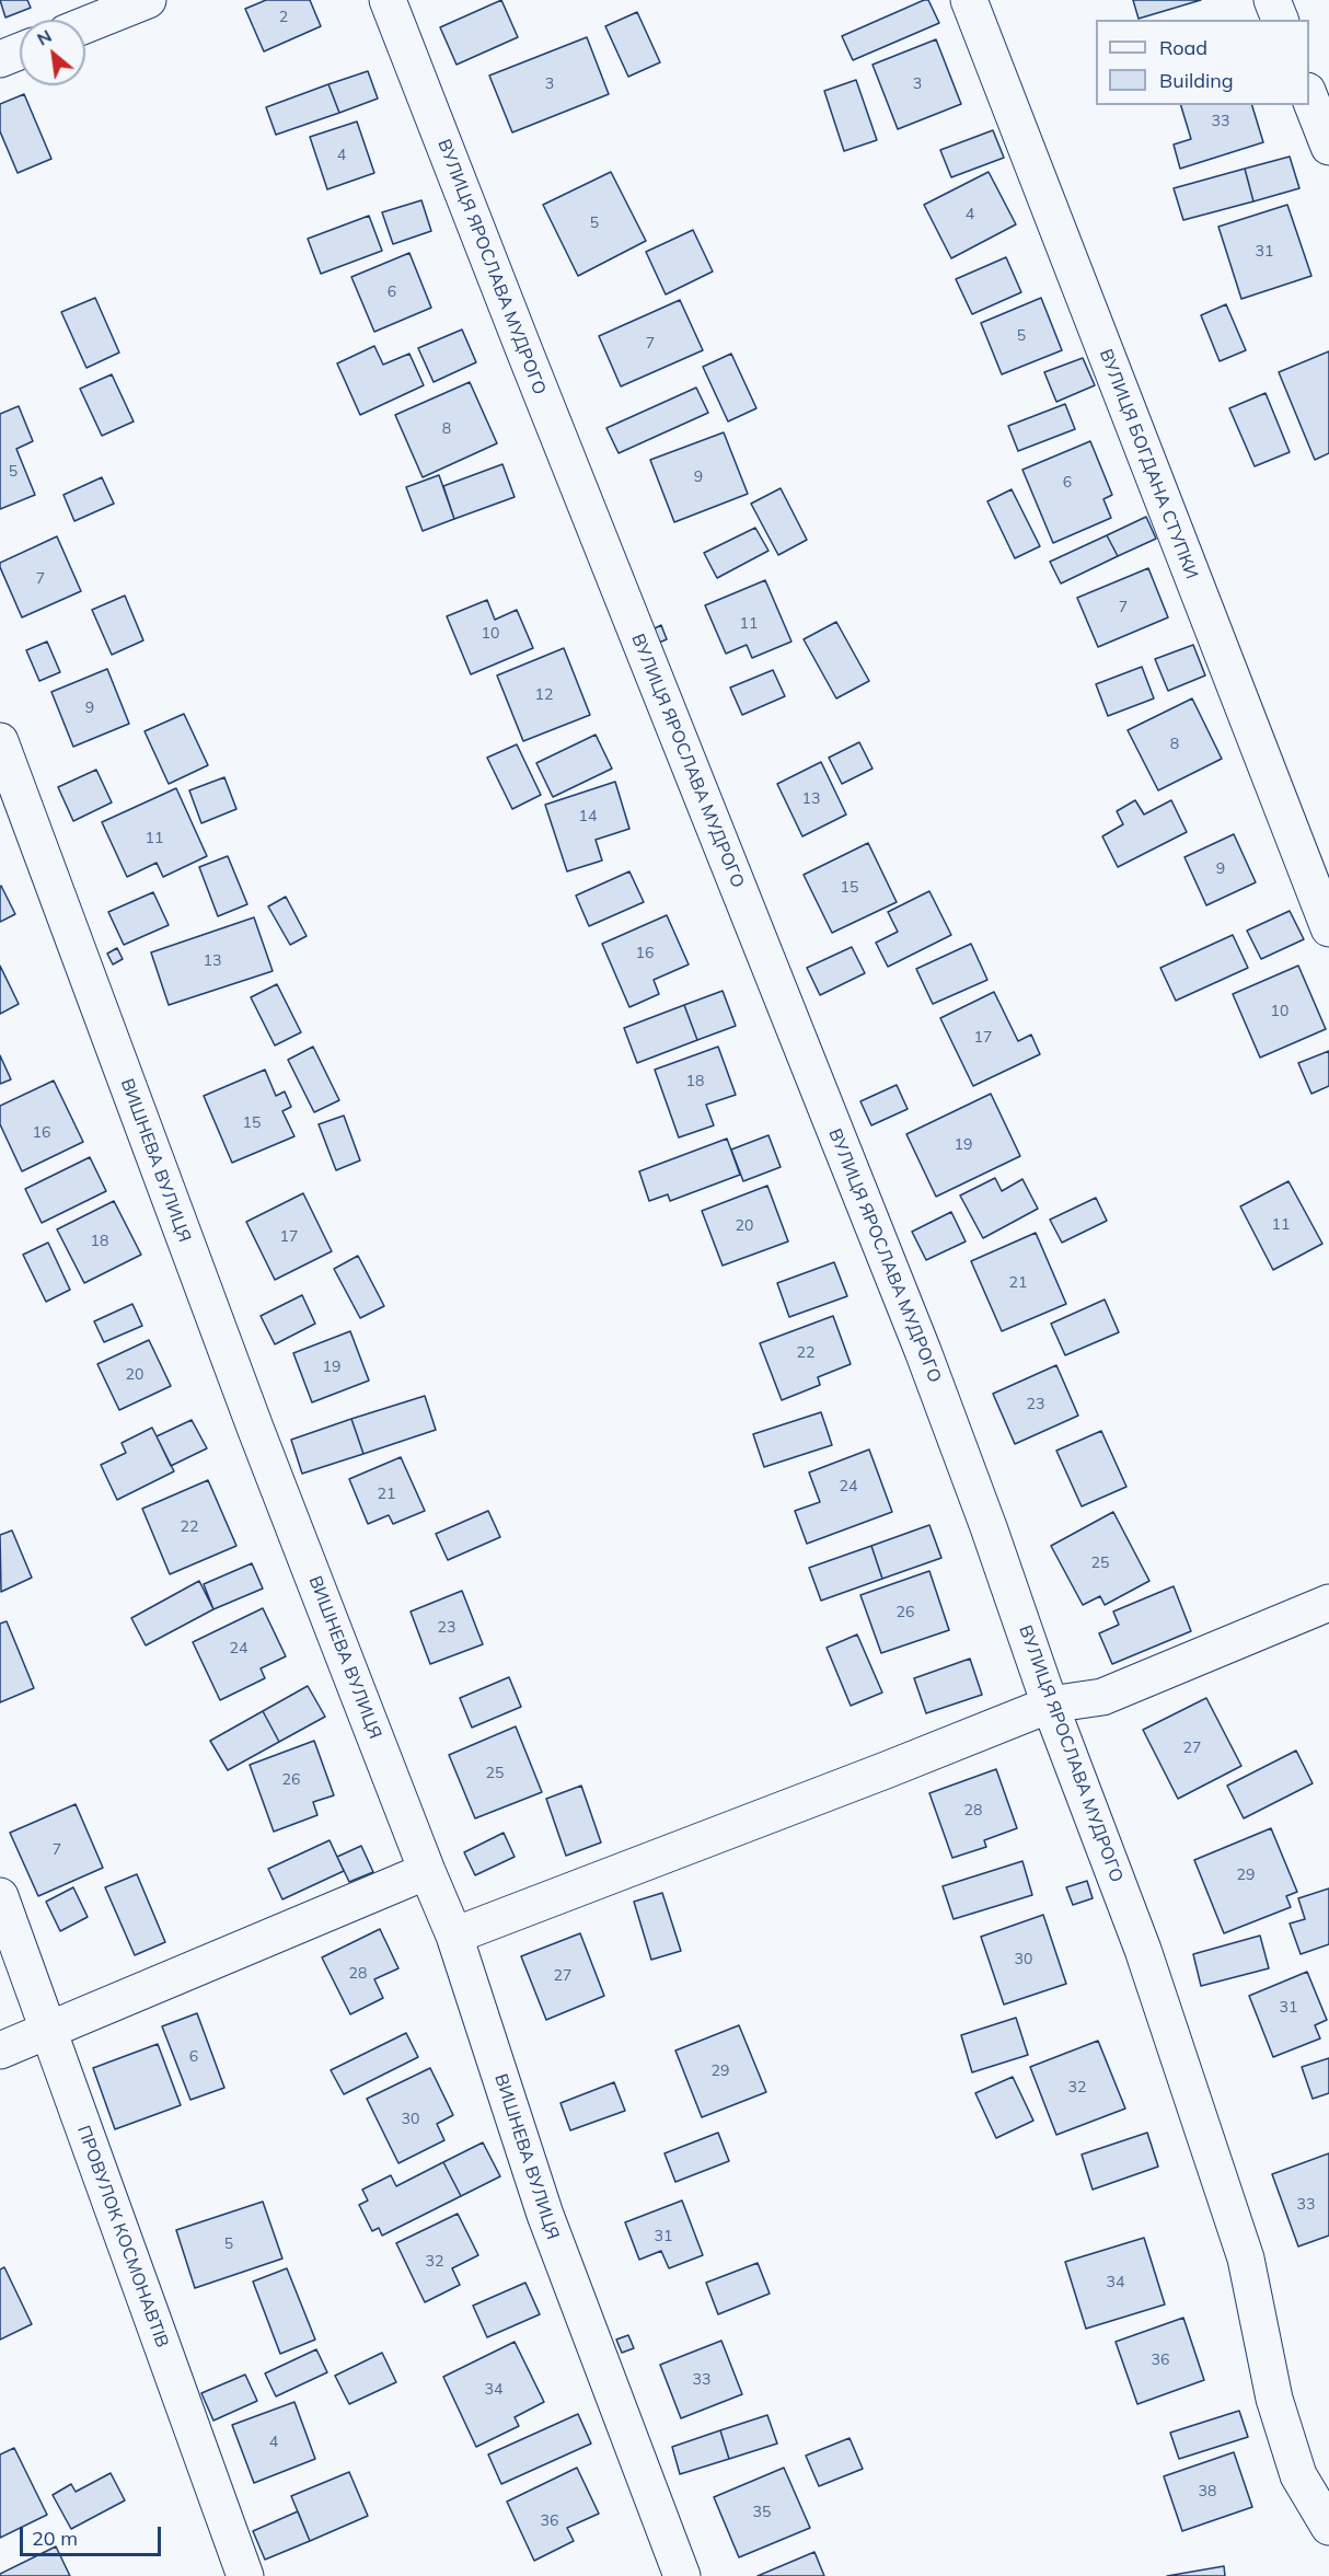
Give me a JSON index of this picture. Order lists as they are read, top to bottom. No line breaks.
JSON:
{"streets":{"street":["ВУЛИЦЯ ЯРОСЛАВА МУДРОГО","ВУЛИЦЯ БОГДАНА СТУПКИ","ВИШНЕВА ВУЛИЦЯ","ПРОВУЛОК КОСМОНАВТІВ"]},"house_numbers":["2","3","3","33","4","4","5","31","6","5","7","8","5","9","6","7","7","11","10","12","9","8","13","14","11","9","15","16","13","10","17","18","15","16","19","11","20","17","18","21","22","19","20","23","24","21","22","25","26","23","24","27","25","26","28","7","29","30","28","27","31","6","29","32","30","33","31","5","32","34","36","33","34","4","38","35","36"],"legend":["Road","Building"],"scale_bar":"20 m","north":"top left"}
